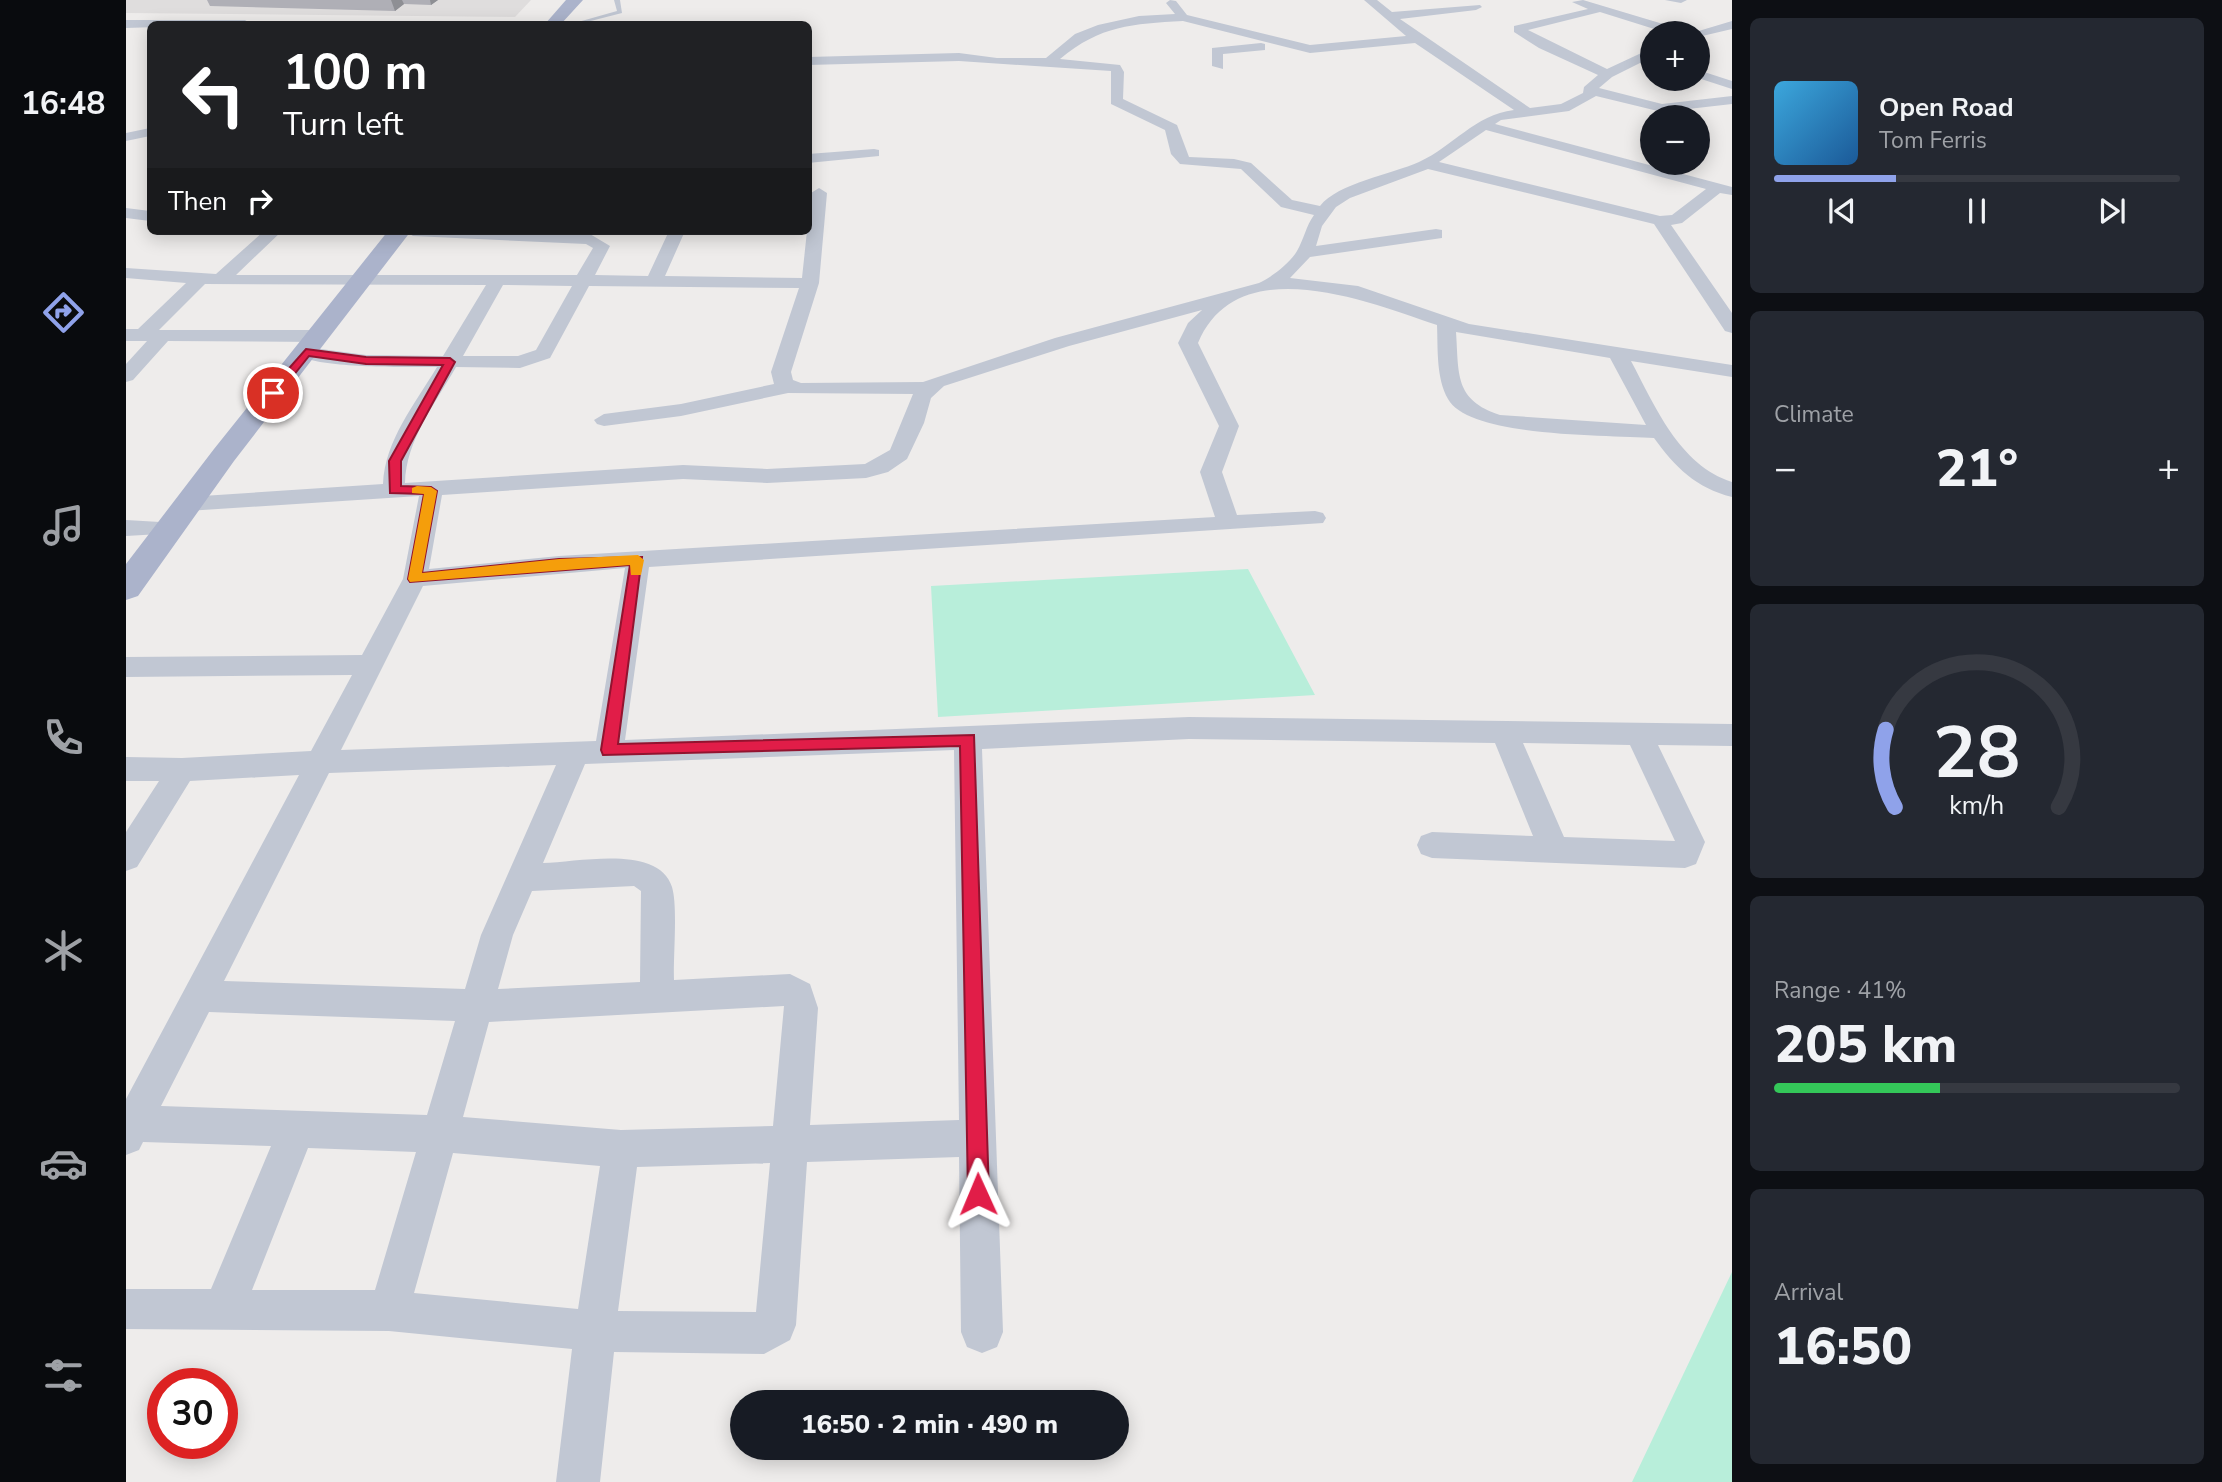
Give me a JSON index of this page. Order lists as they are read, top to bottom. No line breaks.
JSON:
{"page":{"tabs":"16:48","map_buttons":["+","−"],"turn":["100 m","Turn left"],"song":["Open Road","Tom Ferris"],"then":"Then","tile":["Climate",["Range · 41%","205 km"],["Arrival","16:50"]],"heat":["−","21°","+"],"limit":"30","trip":"16:50 · 2 min · 490 m","gauge":["28","km/h"]}}
